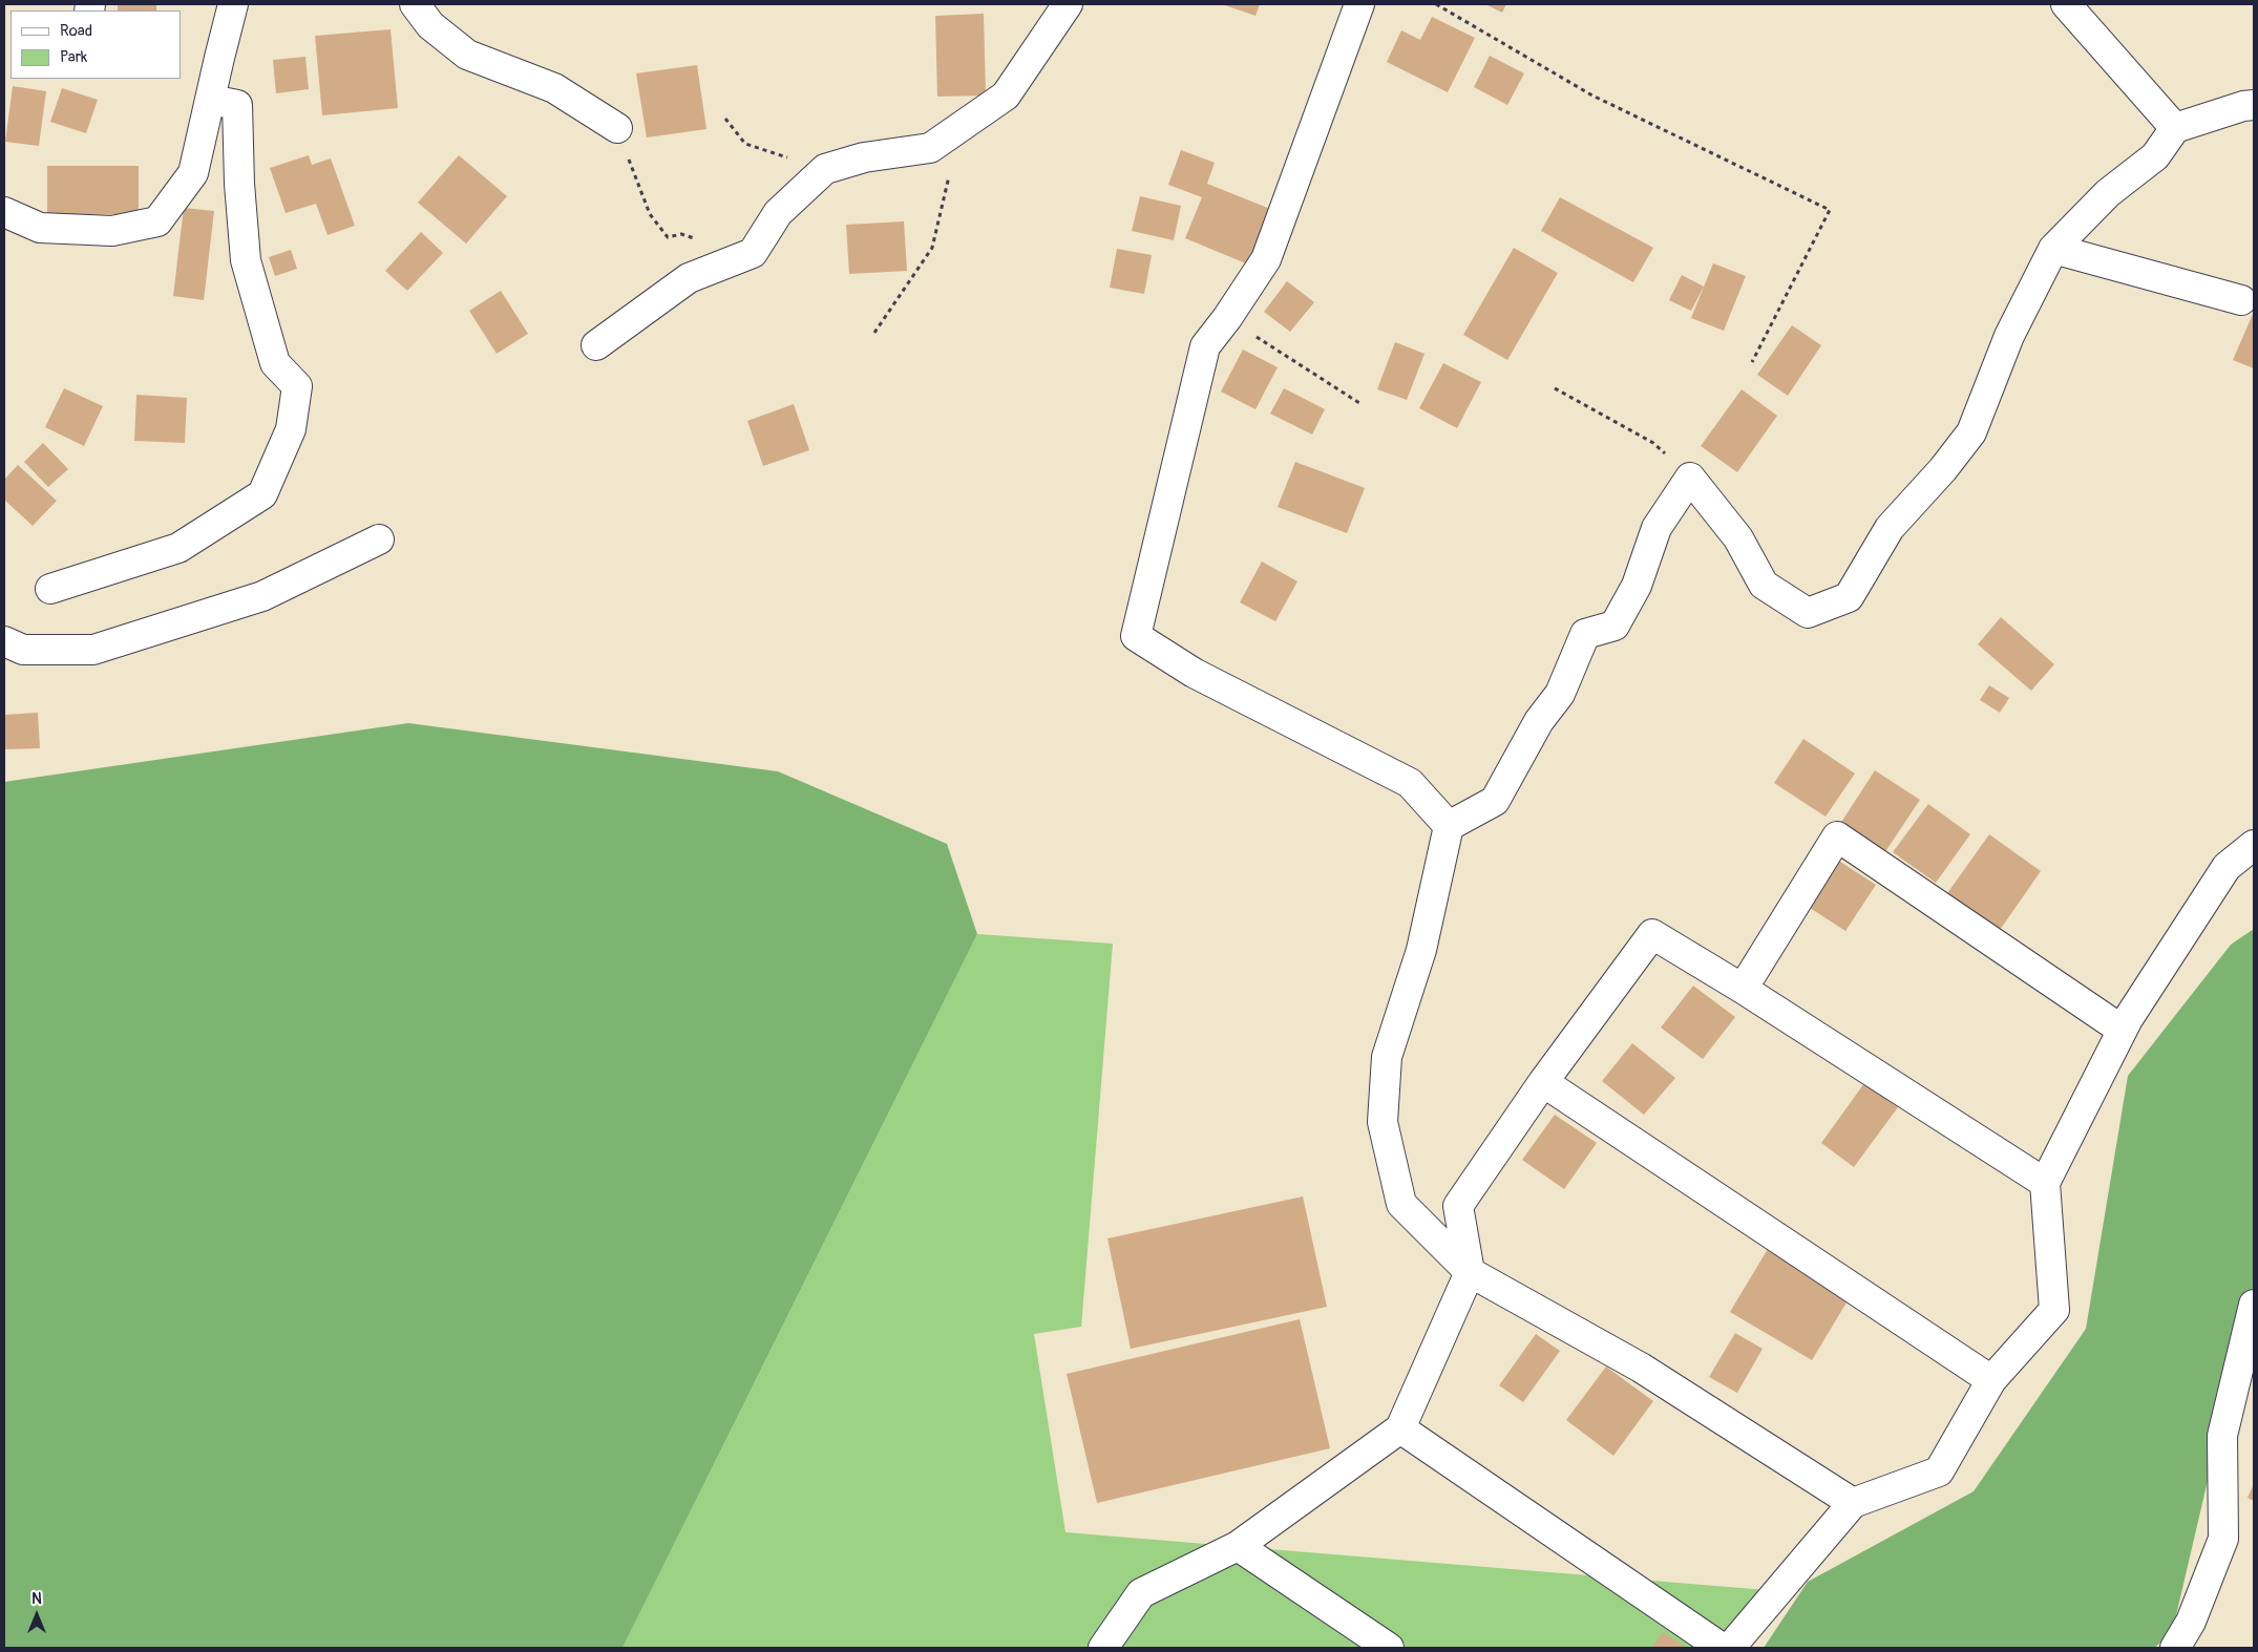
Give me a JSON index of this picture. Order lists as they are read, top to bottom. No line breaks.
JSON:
{"legend":["Road","Park"],"north":"top"}
